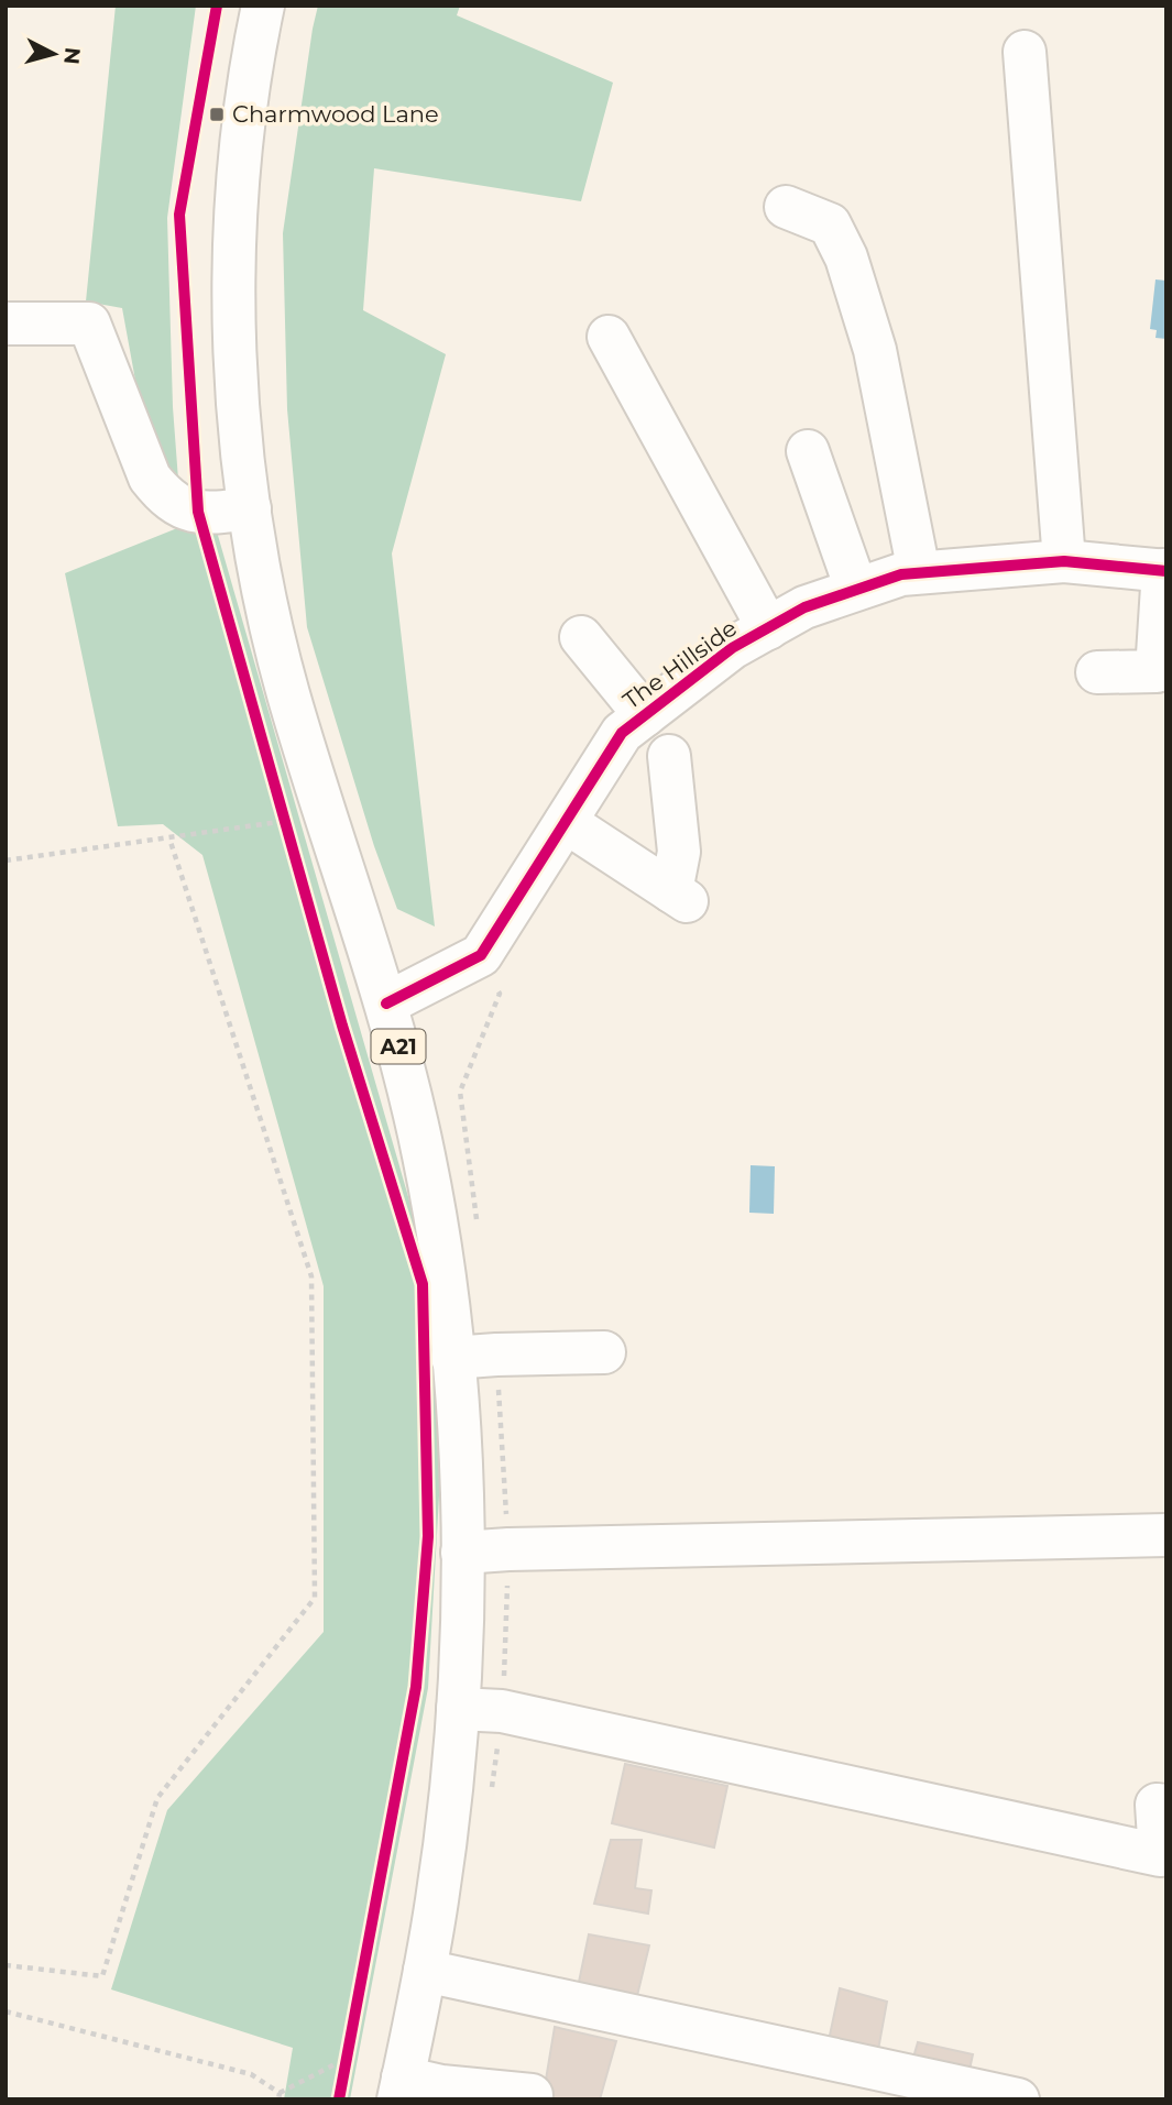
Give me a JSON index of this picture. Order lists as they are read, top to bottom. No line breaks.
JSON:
{"streets":{"main road":["The Hillside","A21"]},"crossings":[["The Hillside","A21"]],"places":{"transit":["Charmwood Lane"]},"north":"right"}
